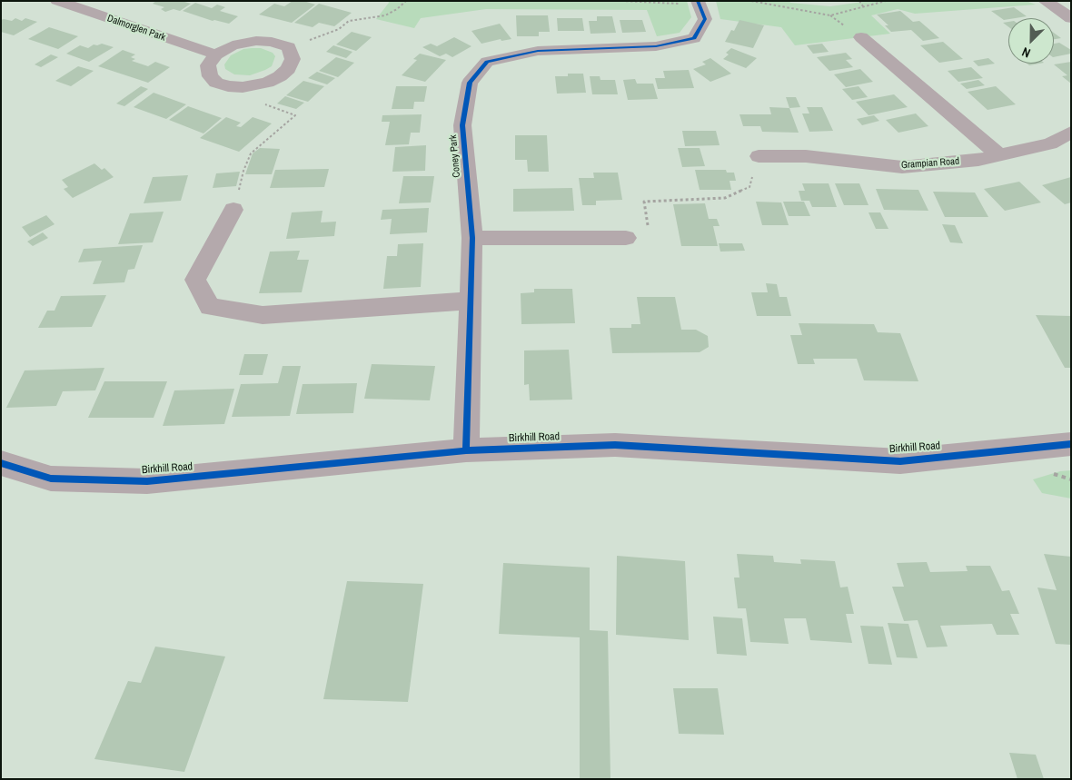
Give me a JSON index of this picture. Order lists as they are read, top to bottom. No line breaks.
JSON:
{"streets":{"street":["Dalmorglen Park","Coney Park","Grampian Road","Birkhill Road"]},"crossings":[["Coney Park","Birkhill Road"]],"north":"bottom left"}
